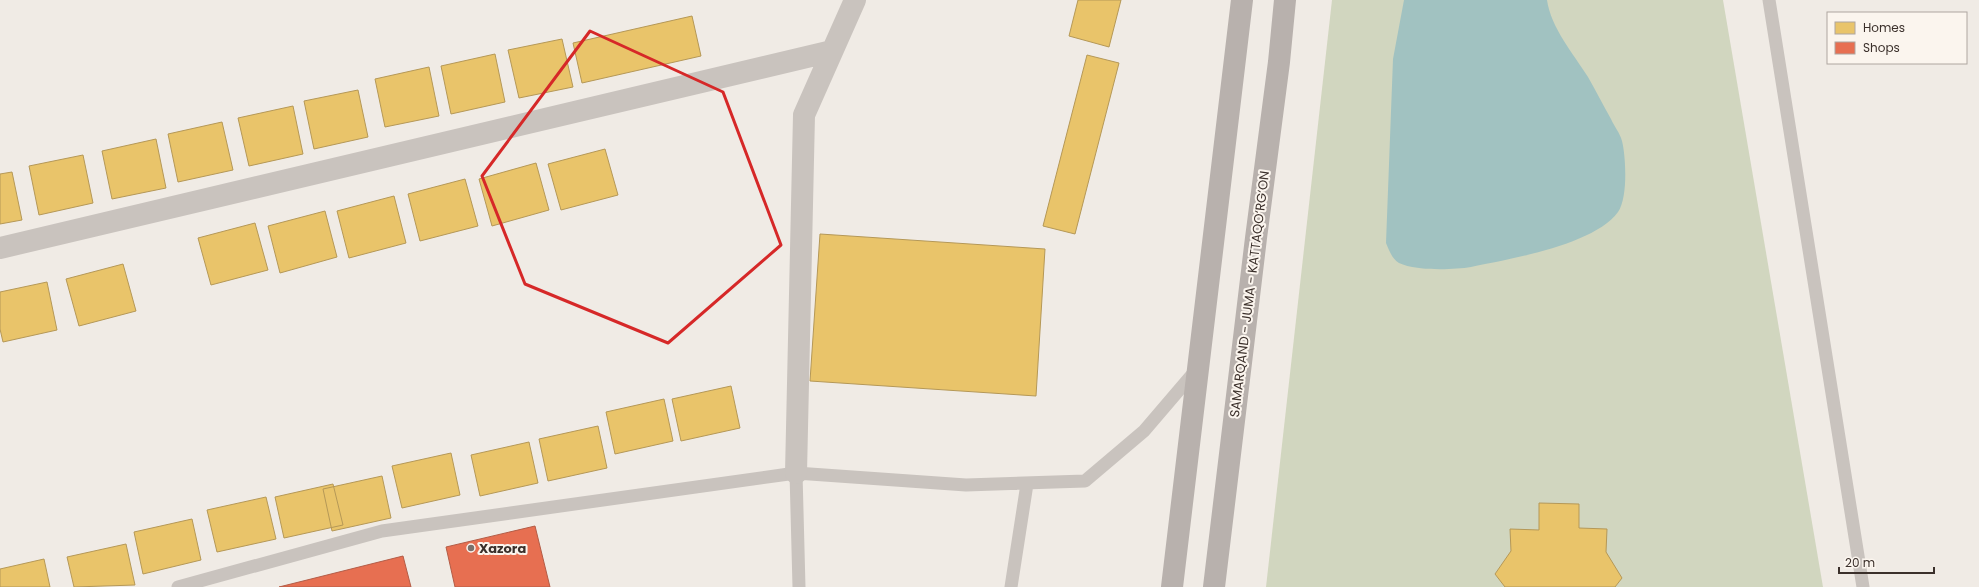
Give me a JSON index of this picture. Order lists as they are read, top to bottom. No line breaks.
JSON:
{"streets":{"main road":["SAMARQAND - JUMA - KATTAQO‘RG‘ON"]},"places":["Xazora"],"legend":["Homes","Shops"],"scale_bar":"20 m"}
